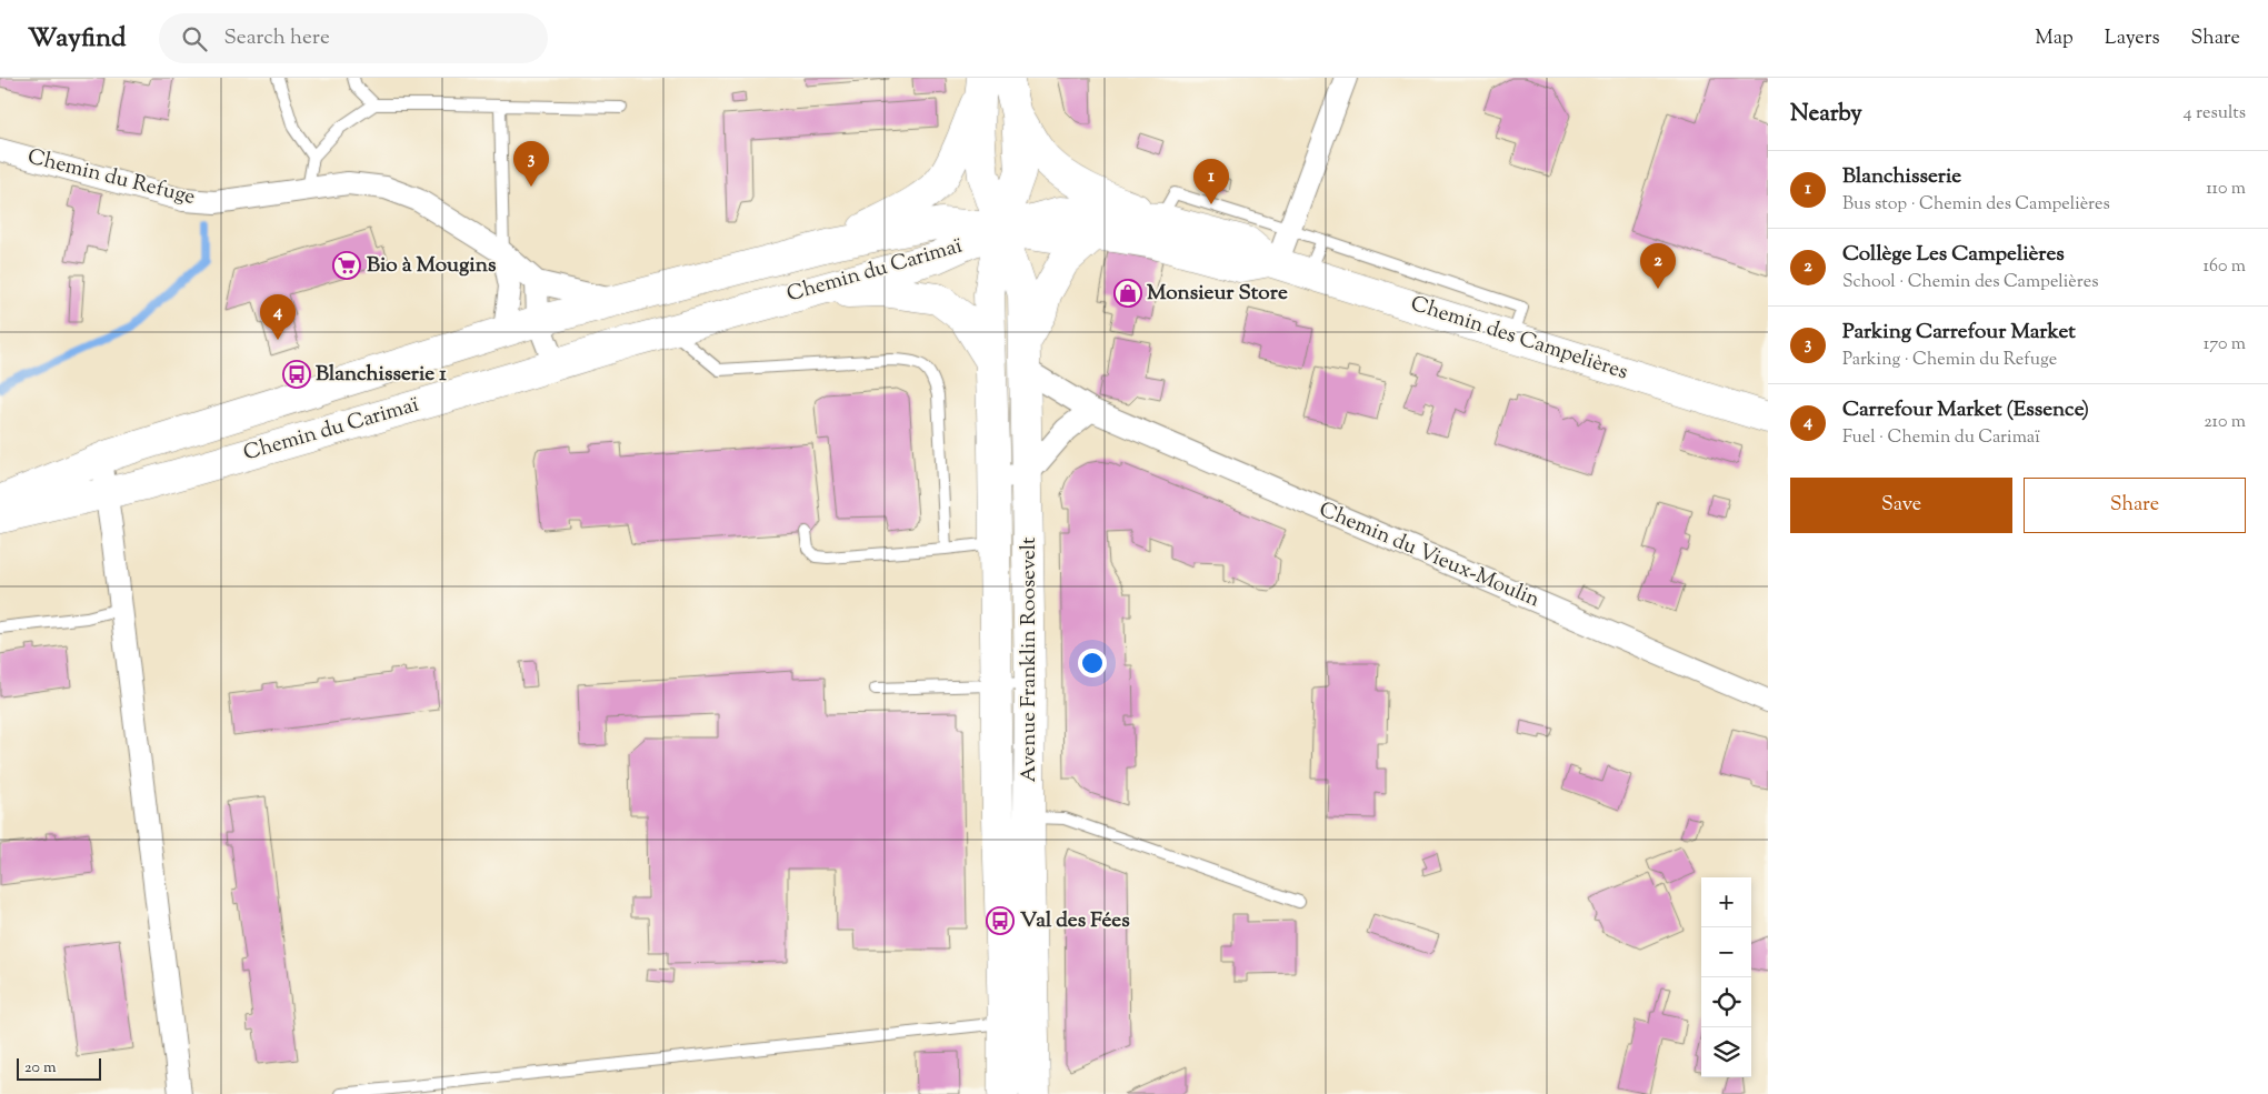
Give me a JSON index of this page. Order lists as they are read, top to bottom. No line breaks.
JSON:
{"streets":{"main road":["Chemin du Carimaï","Chemin des Campelières","Avenue Franklin Roosevelt"],"street":["Chemin du Refuge","Chemin du Vieux-Moulin"]},"crossings":[["Chemin du Refuge","Chemin du Carimaï"],["Chemin du Carimaï","Chemin des Campelières"],["Chemin du Carimaï","Avenue Franklin Roosevelt"],["Chemin des Campelières","Avenue Franklin Roosevelt"],["Chemin du Vieux-Moulin","Avenue Franklin Roosevelt"]],"places":{"supermarket":["Bio à Mougins"],"shop":["Monsieur Store"],"bus stop":["Blanchisserie 1","Val des Fées"]},"scale_bar":"20 m","page":{"header":"Wayfind","search":"Search here","nav":["Map","Layers","Share"],"heading":["Nearby","4 results"],"pins":["3","1","2","4"],"list":[{"mark":"1","name":"Blanchisserie","note":"Bus stop · Chemin des Campelières","value":"110 m"},{"mark":"2","name":"Collège Les Campelières","note":"School · Chemin des Campelières","value":"160 m"},{"mark":"3","name":"Parking Carrefour Market","note":"Parking · Chemin du Refuge","value":"170 m"},{"mark":"4","name":"Carrefour Market (Essence)","note":"Fuel · Chemin du Carimaï","value":"210 m"}],"buttons":["Save","Share"],"map_buttons":["+","−"],"scale":"20 m"}}
